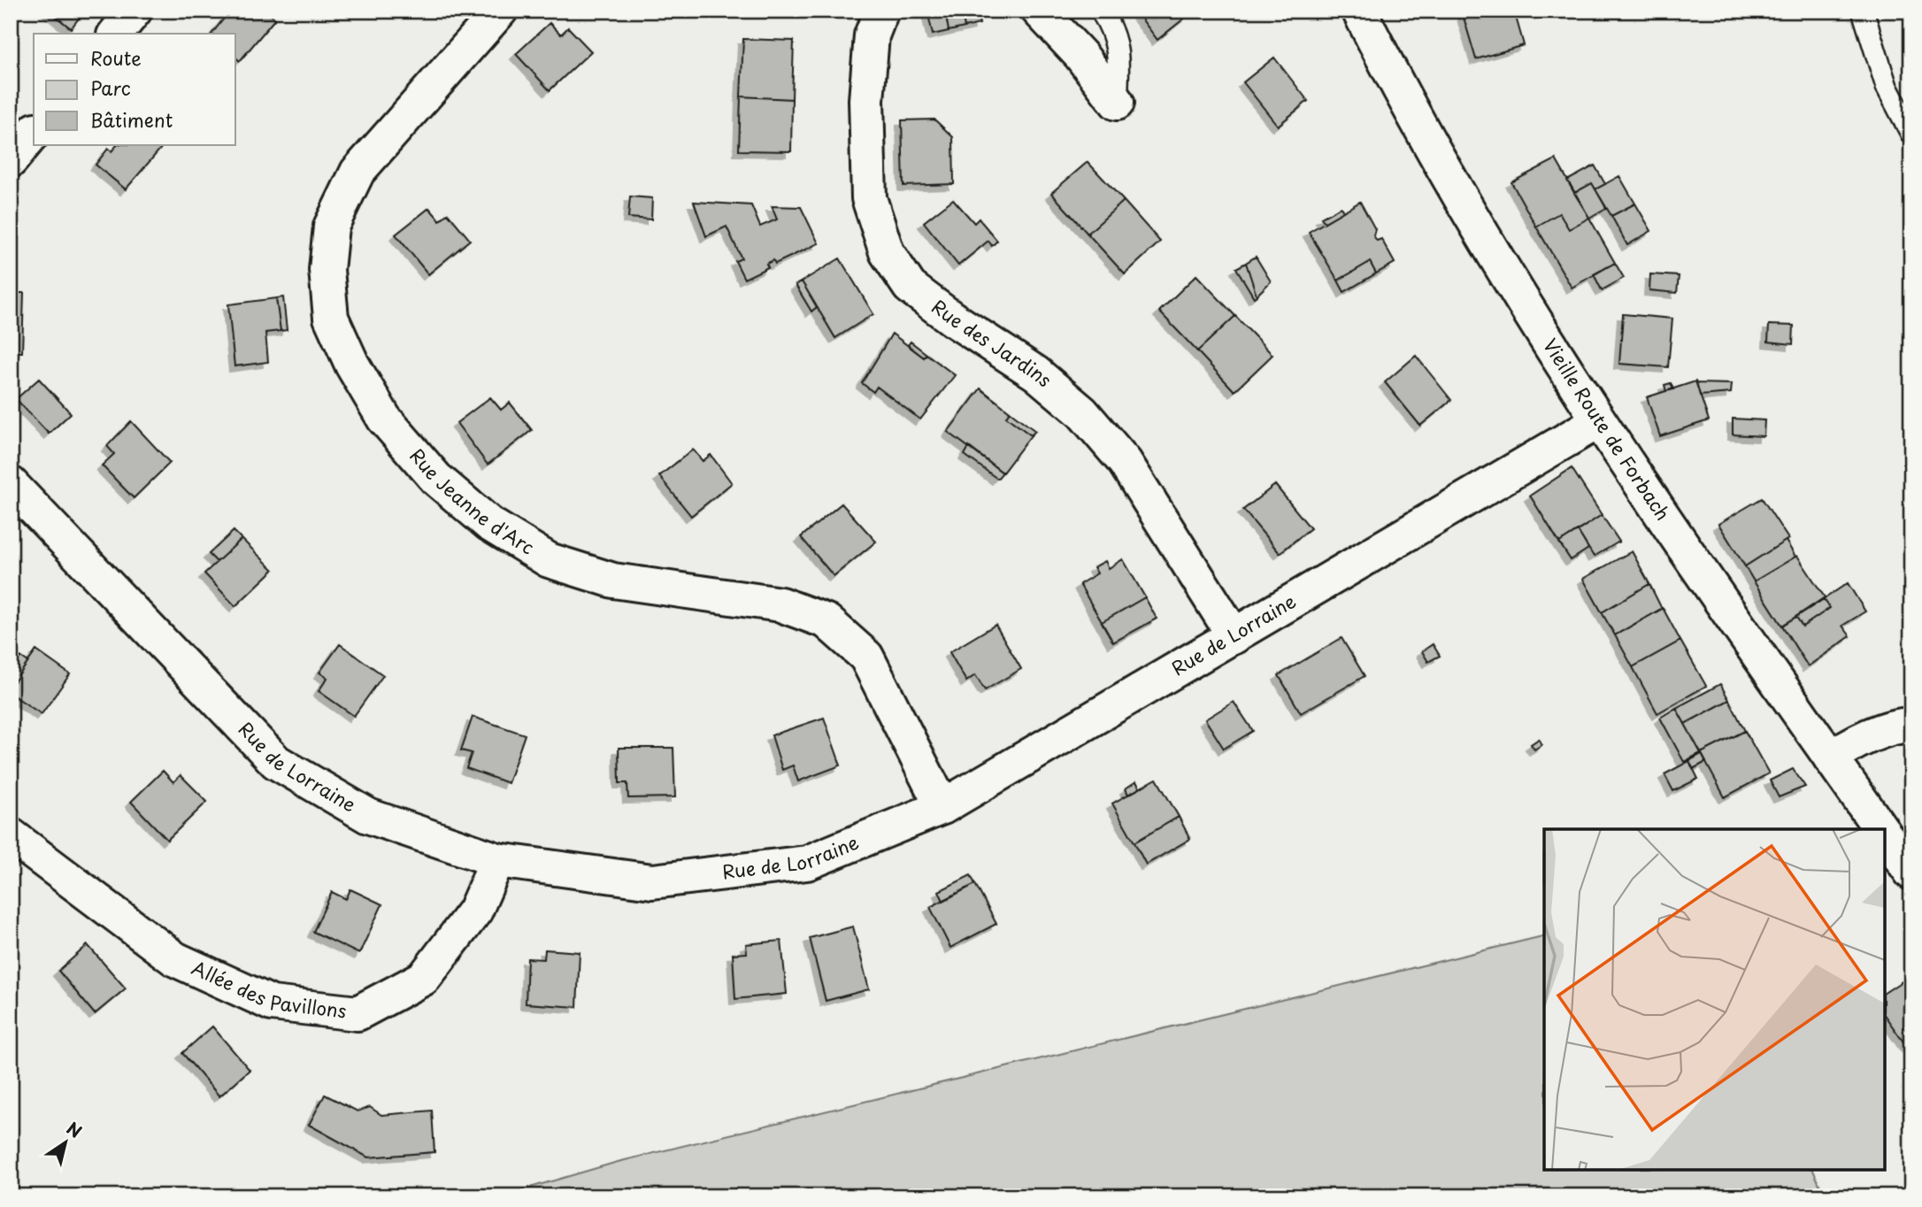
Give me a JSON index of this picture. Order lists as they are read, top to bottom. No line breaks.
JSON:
{"streets":{"street":["Rue des Jardins","Vieille Route de Forbach","Rue Jeanne d'Arc","Rue de Lorraine","Allée des Pavillons"]},"crossings":[["Rue des Jardins","Rue de Lorraine"],["Vieille Route de Forbach","Rue de Lorraine"],["Rue Jeanne d'Arc","Rue de Lorraine"],["Rue de Lorraine","Allée des Pavillons"]],"legend":["Route","Parc","Bâtiment"],"north":"top right"}
